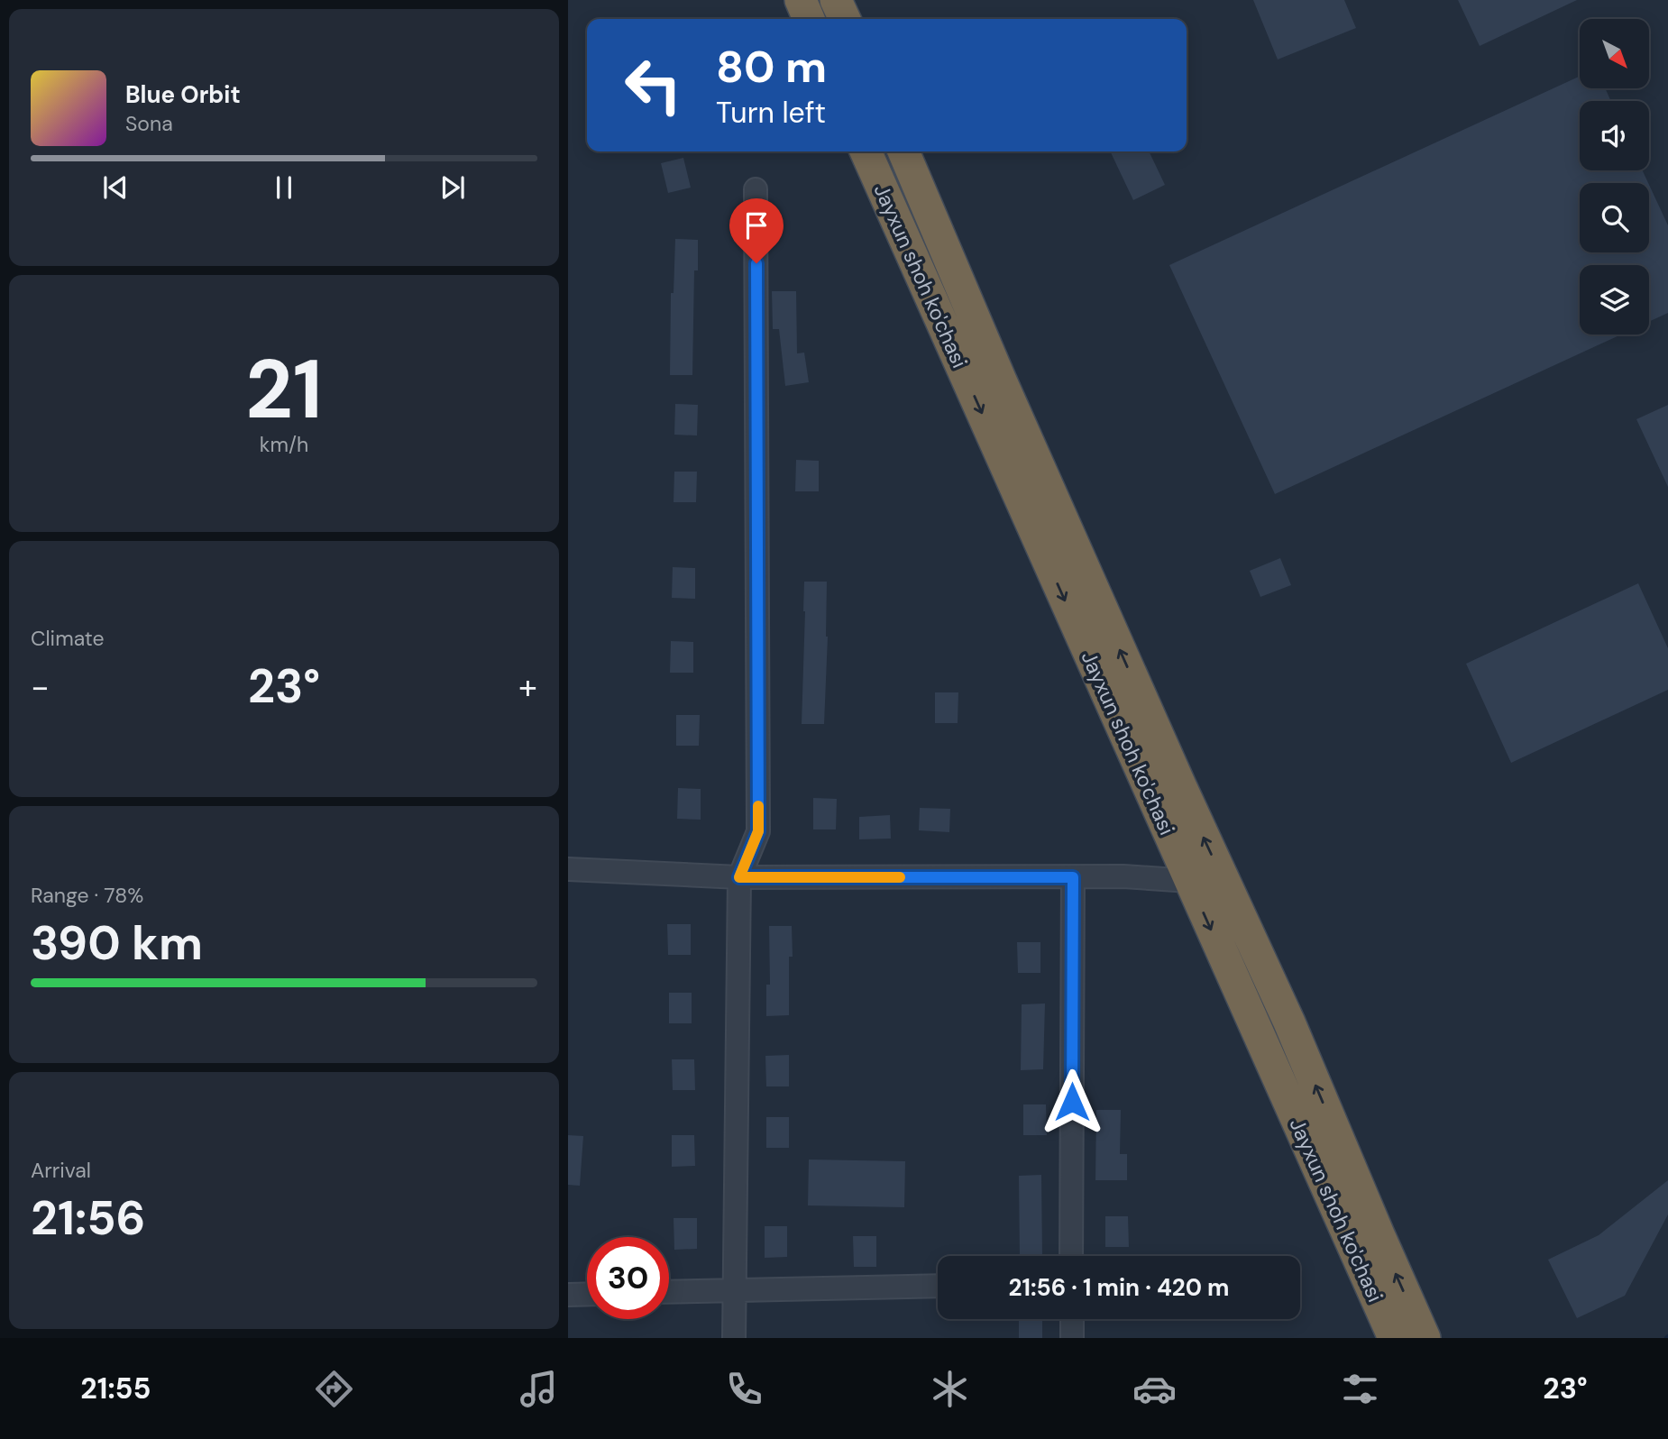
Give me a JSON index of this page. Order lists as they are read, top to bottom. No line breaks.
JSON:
{"streets":{"highway":["Jayxun shoh ko'chasi"]},"north":"bottom right","page":{"turn":["80 m","Turn left"],"song":["Blue Orbit","Sona"],"tile":[["21","km/h"],"Climate",["Range · 78%","390 km"],["Arrival","21:56"]],"heat":["−","23°","+"],"limit":"30","trip":"21:56 · 1 min · 420 m","tabs":["21:55","23°"]}}
